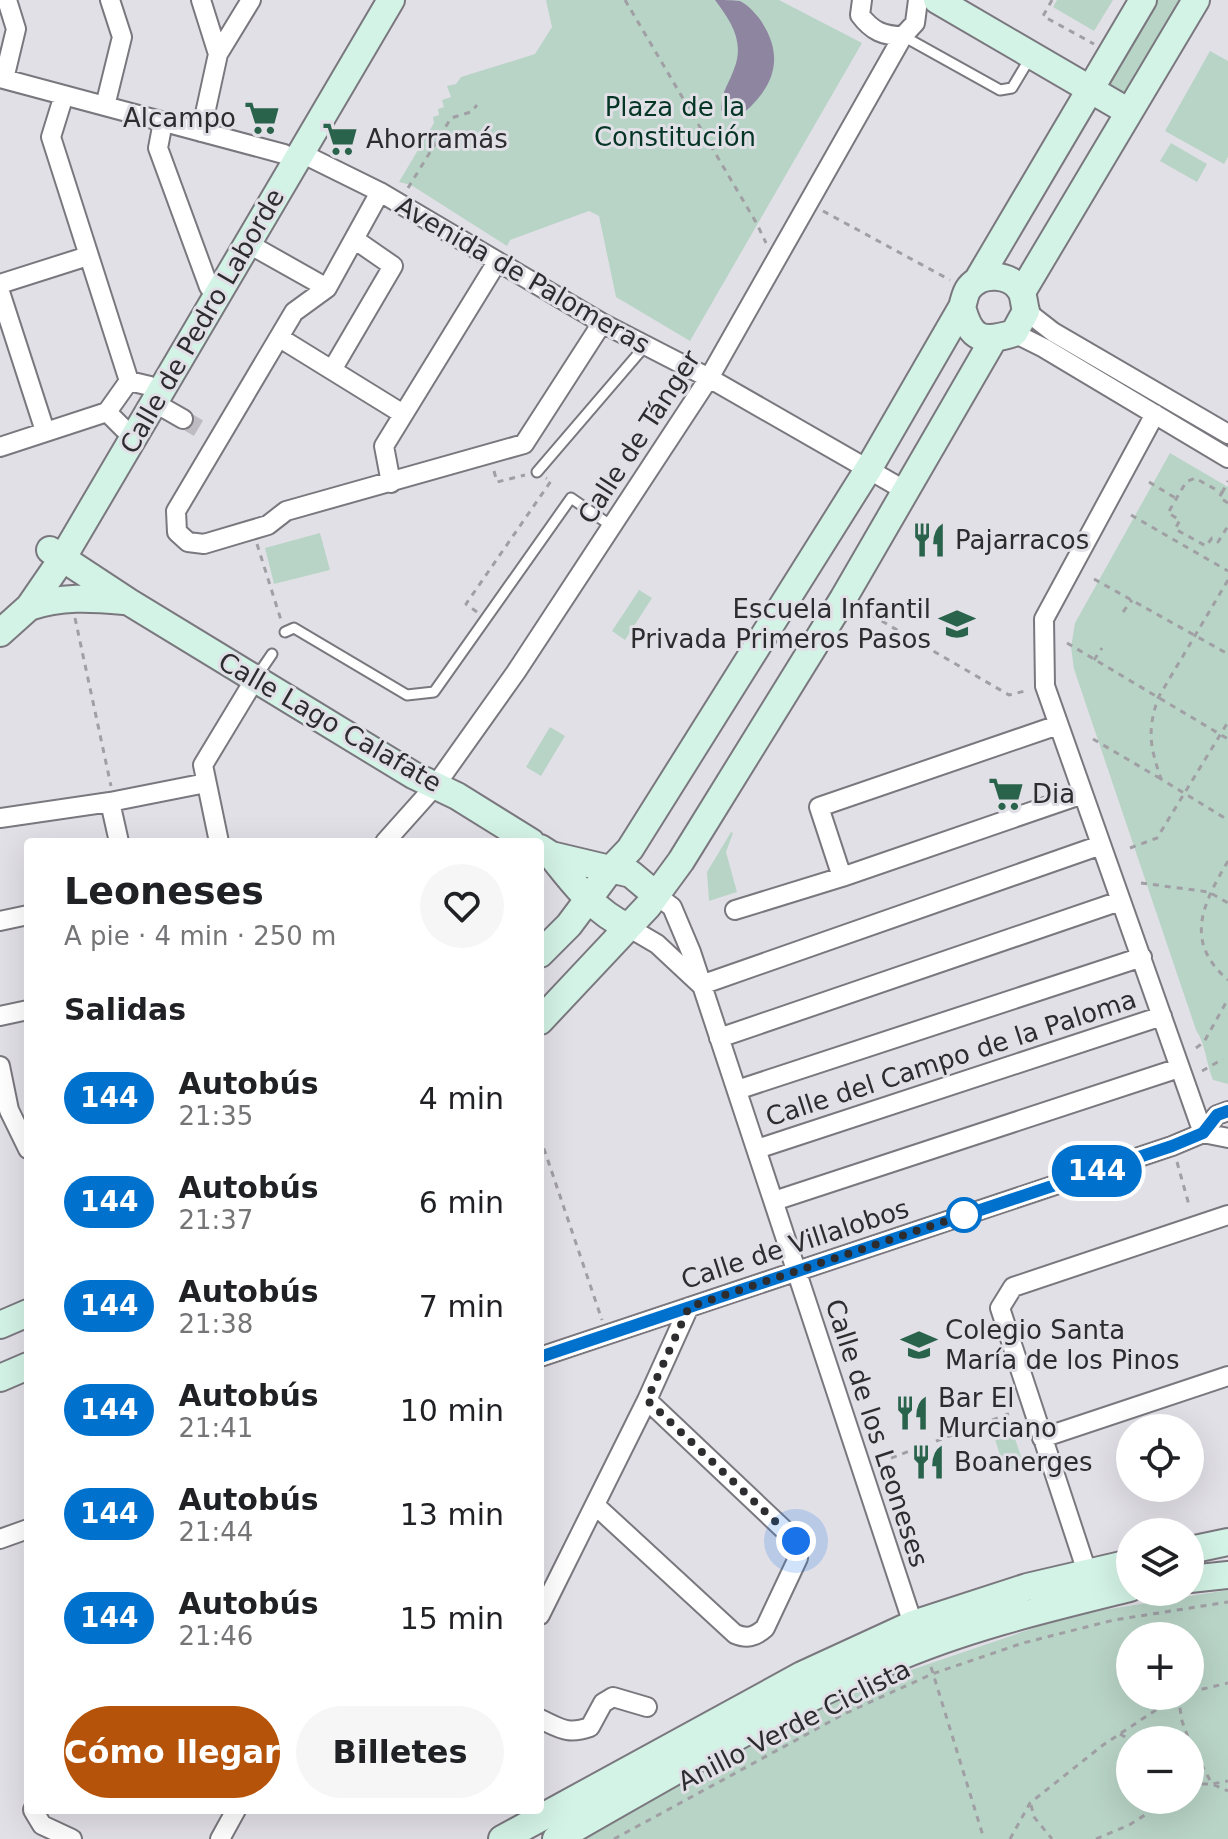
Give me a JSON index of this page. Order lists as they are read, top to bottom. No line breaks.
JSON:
{"streets":{"street":["Avenida de Palomeras","Calle de Pedro Laborde","Calle de Tánger","Calle Lago Calafate","Calle del Campo de la Paloma","Calle de Villalobos","Calle de los Leoneses"],"path":["Anillo Verde Ciclista"]},"crossings":[["Avenida de Palomeras","Calle de Pedro Laborde"],["Avenida de Palomeras","Calle de Tánger"],["Calle de Pedro Laborde","Calle Lago Calafate"],["Calle de Tánger","Calle Lago Calafate"],["Calle Lago Calafate","Calle de los Leoneses"],["Calle del Campo de la Paloma","Calle de Villalobos"],["Calle del Campo de la Paloma","Calle de los Leoneses"],["Calle de Villalobos","Calle de los Leoneses"]],"parks":["Plaza de la Constitución"],"places":{"supermarket":["Alcampo","Ahorramás","Dia"],"restaurant":["Pajarracos","Bar El Murciano","Boanerges"],"school or university":["Escuela Infantil Privada Primeros Pasos","Colegio Santa María de los Pinos"]},"lines":["bus line 144"],"page":{"on_map":"144","heading":[["Leoneses","A pie · 4 min · 250 m"],"Salidas"],"list":[{"mark":"144","name":"Autobús","note":"21:35","value":"4 min"},{"mark":"144","name":"Autobús","note":"21:37","value":"6 min"},{"mark":"144","name":"Autobús","note":"21:38","value":"7 min"},{"mark":"144","name":"Autobús","note":"21:41","value":"10 min"},{"mark":"144","name":"Autobús","note":"21:44","value":"13 min"},{"mark":"144","name":"Autobús","note":"21:46","value":"15 min"}],"map_buttons":["+","−"],"buttons":["Cómo llegar","Billetes"]}}
